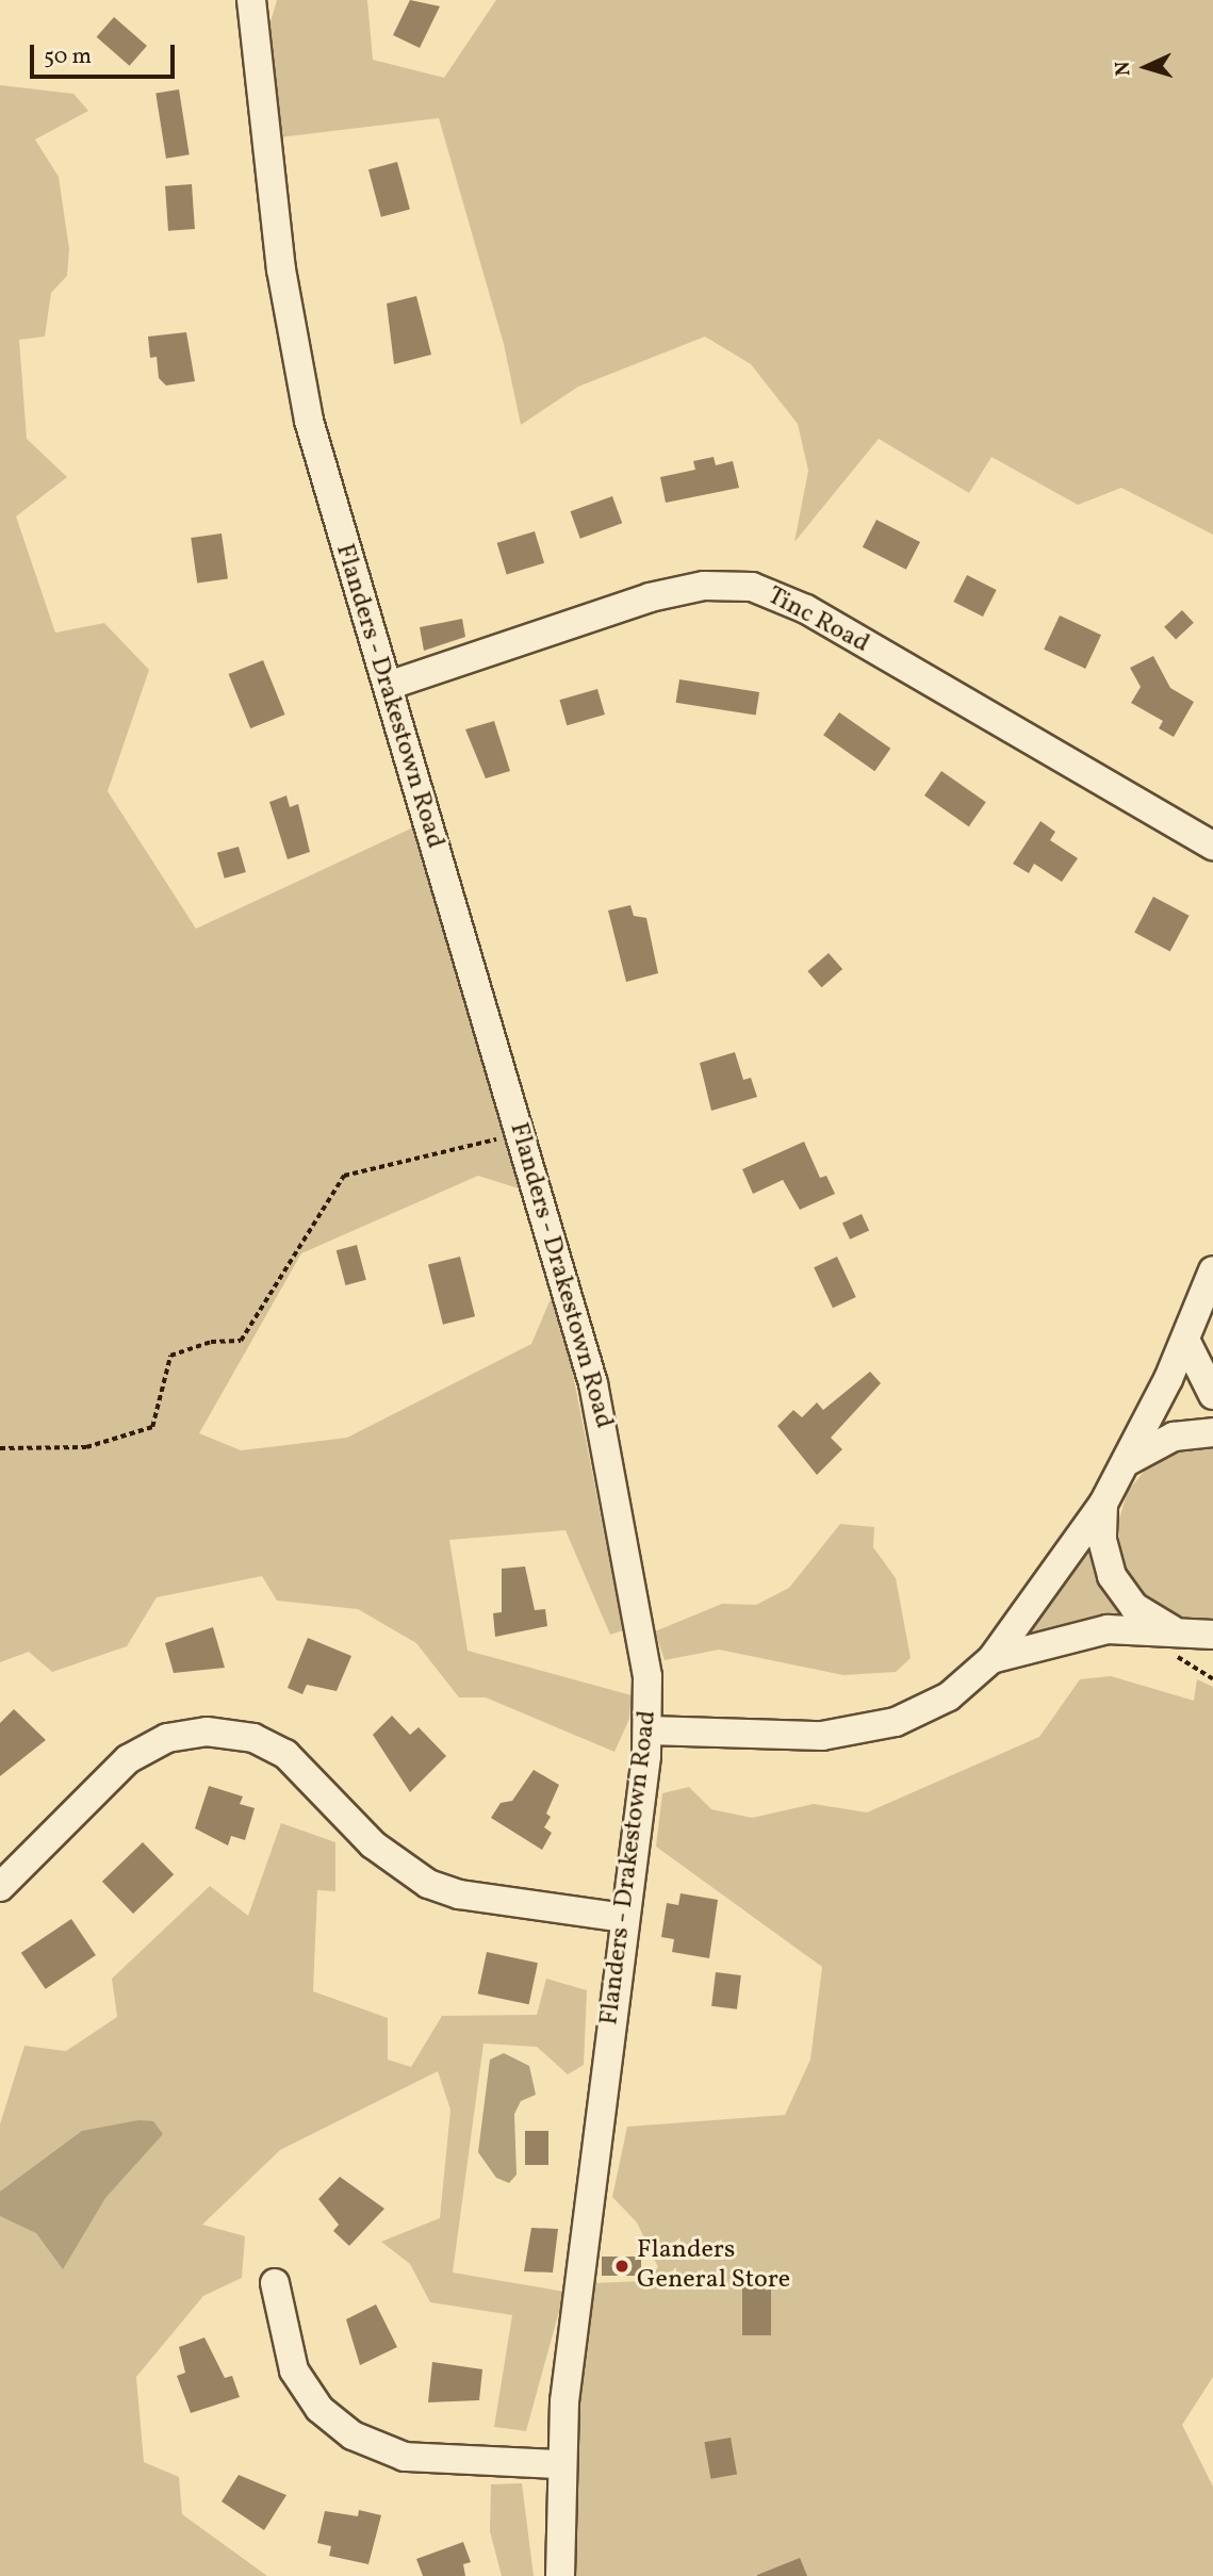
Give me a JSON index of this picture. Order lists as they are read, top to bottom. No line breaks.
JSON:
{"streets":{"street":["Tinc Road","Flanders - Drakestown Road"]},"crossings":[["Tinc Road","Flanders - Drakestown Road"]],"places":["Flanders General Store"],"scale_bar":"50 m","north":"left"}
